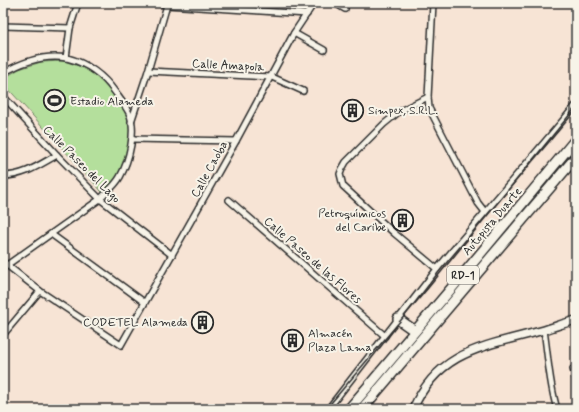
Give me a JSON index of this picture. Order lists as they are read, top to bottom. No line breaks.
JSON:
{"streets":{"highway":["Autopista Duarte","RD-1"],"street":["Calle Amapola","Calle Paseo del Lago","Calle Caoba","Calle Paseo de las Flores"]},"crossings":[["Calle Amapola","Calle Caoba"],["Calle Paseo del Lago","Calle Caoba"]],"places":{"sports":["Estadio Alameda"],"building":["Simpex, S.R.L.","Petroquímicos del Caribe","CODETEL Alameda","Almacén Plaza Lama"]}}
